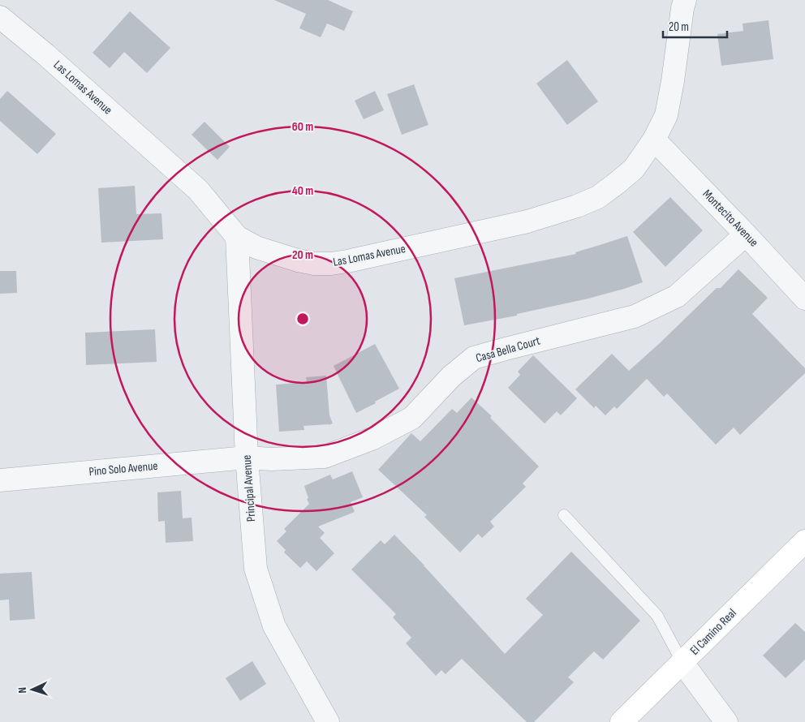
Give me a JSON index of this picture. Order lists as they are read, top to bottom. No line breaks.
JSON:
{"streets":{"main road":["El Camino Real"],"street":["Las Lomas Avenue","Montecito Avenue","Casa Bella Court","Pino Solo Avenue","Principal Avenue"]},"crossings":[["Las Lomas Avenue","Montecito Avenue"],["Las Lomas Avenue","Principal Avenue"],["Montecito Avenue","Casa Bella Court"],["Casa Bella Court","Pino Solo Avenue"],["Casa Bella Court","Principal Avenue"],["Pino Solo Avenue","Principal Avenue"]],"scale_bar":"20 m","north":"left","rings":["60 m","40 m","20 m"]}
